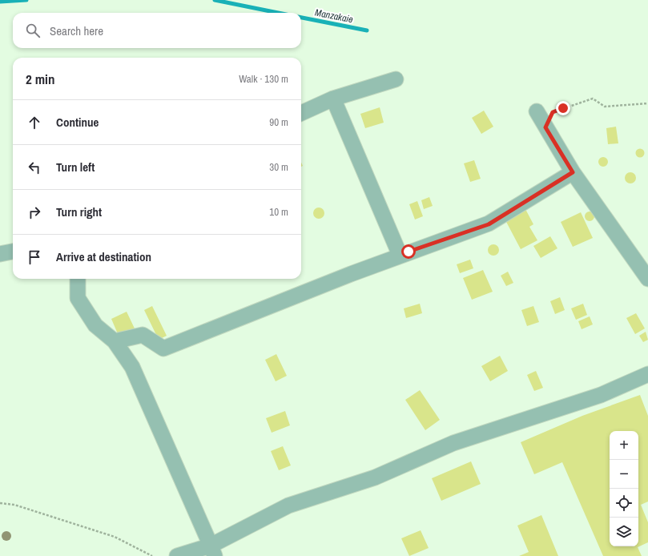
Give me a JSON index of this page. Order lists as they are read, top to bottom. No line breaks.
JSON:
{"water":["Manzakaie"],"page":{"search":"Search here","heading":["2 min","Walk · 130 m"],"list":[["Continue","90 m"],["Turn left","30 m"],["Turn right","10 m"],"Arrive at destination"],"map_buttons":["+","−"]}}
